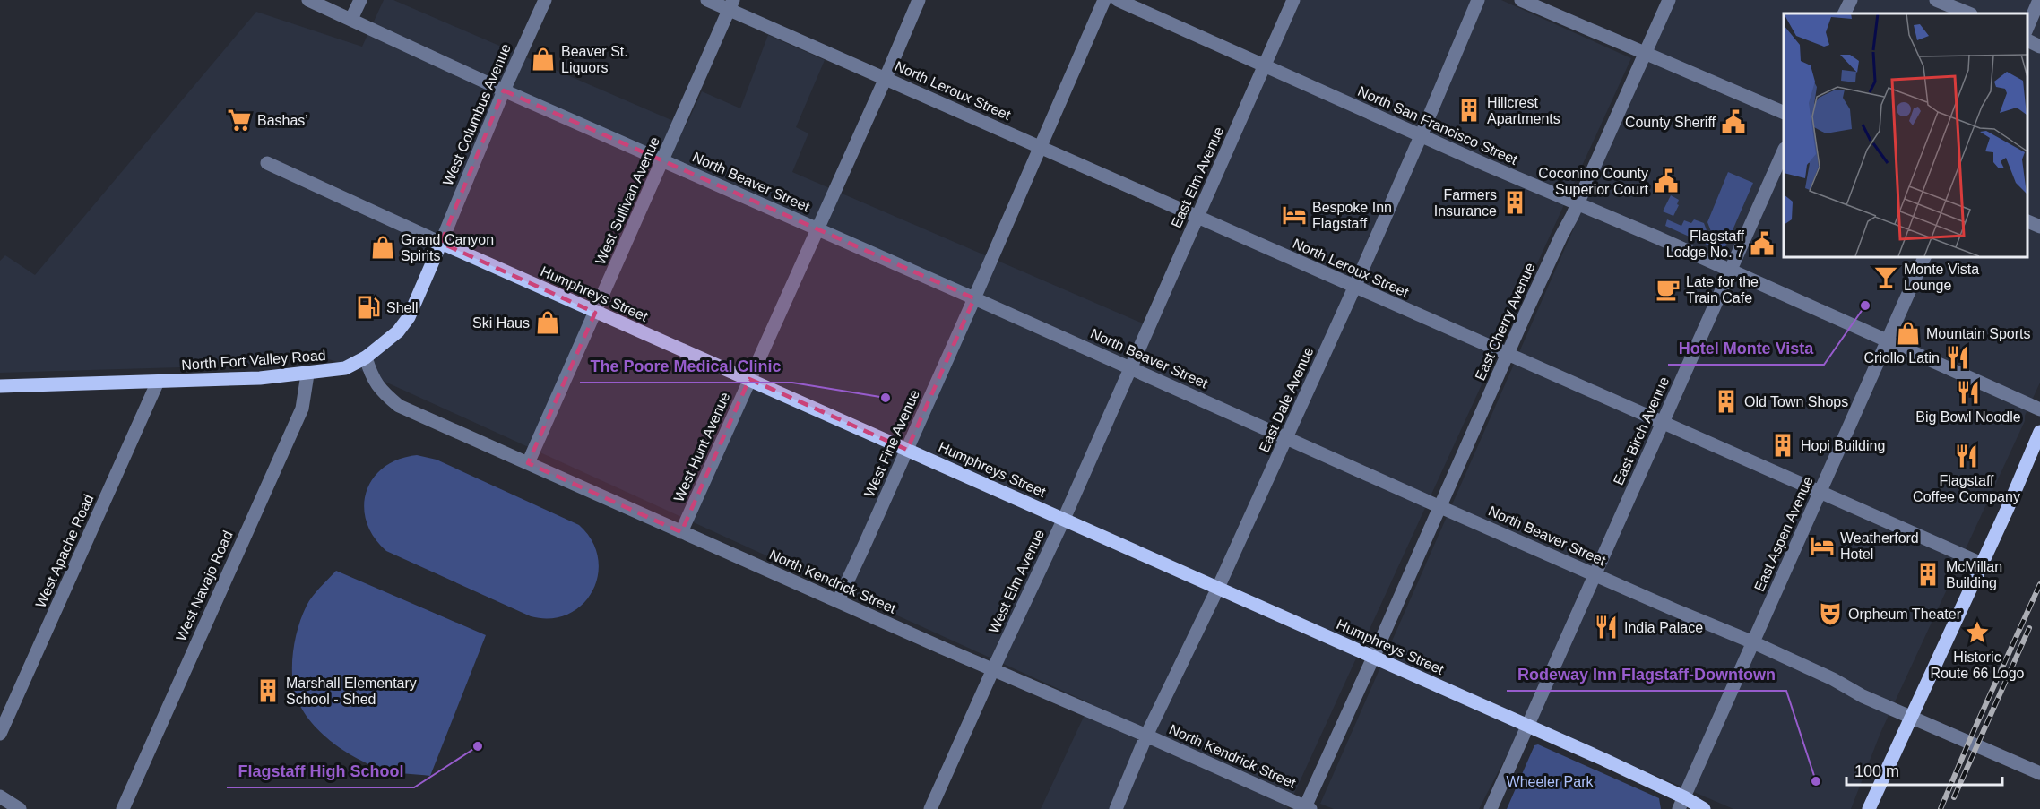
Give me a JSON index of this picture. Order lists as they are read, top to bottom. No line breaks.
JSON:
{"streets":{"main road":["Humphreys Street","North Fort Valley Road"],"street":["North Leroux Street","West Columbus Avenue","North San Francisco Street","East Elm Avenue","North Beaver Street","West Sullivan Avenue","East Cherry Avenue","East Dale Avenue","East Birch Avenue","West Fine Avenue","West Hunt Avenue","East Aspen Avenue","West Apache Road","North Kendrick Street","West Elm Avenue","West Navajo Road"]},"crossings":[["North Leroux Street","East Elm Avenue"],["North Leroux Street","West Sullivan Avenue"],["North Leroux Street","East Cherry Avenue"],["North Leroux Street","East Dale Avenue"],["North Leroux Street","East Birch Avenue"],["North Leroux Street","West Fine Avenue"],["North Leroux Street","West Hunt Avenue"],["North Leroux Street","East Aspen Avenue"],["West Columbus Avenue","North Beaver Street"],["West Columbus Avenue","Humphreys Street"],["West Columbus Avenue","North Fort Valley Road"],["North San Francisco Street","East Elm Avenue"],["North San Francisco Street","East Cherry Avenue"],["North San Francisco Street","East Dale Avenue"],["North San Francisco Street","East Birch Avenue"],["North San Francisco Street","East Aspen Avenue"],["East Elm Avenue","North Beaver Street"],["East Elm Avenue","West Elm Avenue"],["North Beaver Street","West Sullivan Avenue"],["North Beaver Street","East Cherry Avenue"],["North Beaver Street","East Dale Avenue"],["North Beaver Street","East Birch Avenue"],["North Beaver Street","West Fine Avenue"],["North Beaver Street","West Hunt Avenue"],["North Beaver Street","East Aspen Avenue"],["North Beaver Street","West Elm Avenue"],["West Sullivan Avenue","Humphreys Street"],["West Sullivan Avenue","North Kendrick Street"],["Humphreys Street","East Cherry Avenue"],["Humphreys Street","North Fort Valley Road"],["Humphreys Street","East Dale Avenue"],["Humphreys Street","East Birch Avenue"],["Humphreys Street","West Fine Avenue"],["Humphreys Street","West Hunt Avenue"],["Humphreys Street","East Aspen Avenue"],["Humphreys Street","West Elm Avenue"],["East Cherry Avenue","North Kendrick Street"],["North Fort Valley Road","West Apache Road"],["North Fort Valley Road","North Kendrick Street"],["North Fort Valley Road","West Navajo Road"],["East Dale Avenue","North Kendrick Street"],["West Fine Avenue","North Kendrick Street"],["West Hunt Avenue","North Kendrick Street"],["North Kendrick Street","West Elm Avenue"]],"parks":["Wheeler Park"],"places":{"shop":["Beaver St. Liquors","Grand Canyon Spirits","Ski Haus","Mountain Sports"],"building":["Hillcrest Apartments","Farmers Insurance","Old Town Shops","Hopi Building","McMillan Building","Marshall Elementary School - Shed"],"supermarket":["Bashas’"],"public building":["County Sheriff","Coconino County Superior Court","Flagstaff Lodge No. 7"],"hotel":["Bespoke Inn Flagstaff","Weatherford Hotel"],"bar":["Monte Vista Lounge"],"cafe":["Late for the Train Cafe"],"other":["Hotel Monte Vista","The Poore Medical Clinic","Flagstaff High School","Rodeway Inn Flagstaff-Downtown"],"fuel station":["Shell"],"restaurant":["Criollo Latin","Big Bowl Noodle","Flagstaff Coffee Company","India Palace"],"theatre":["Orpheum Theater"],"place":["Historic Route 66 Logo"]},"scale_bar":"100 m"}
